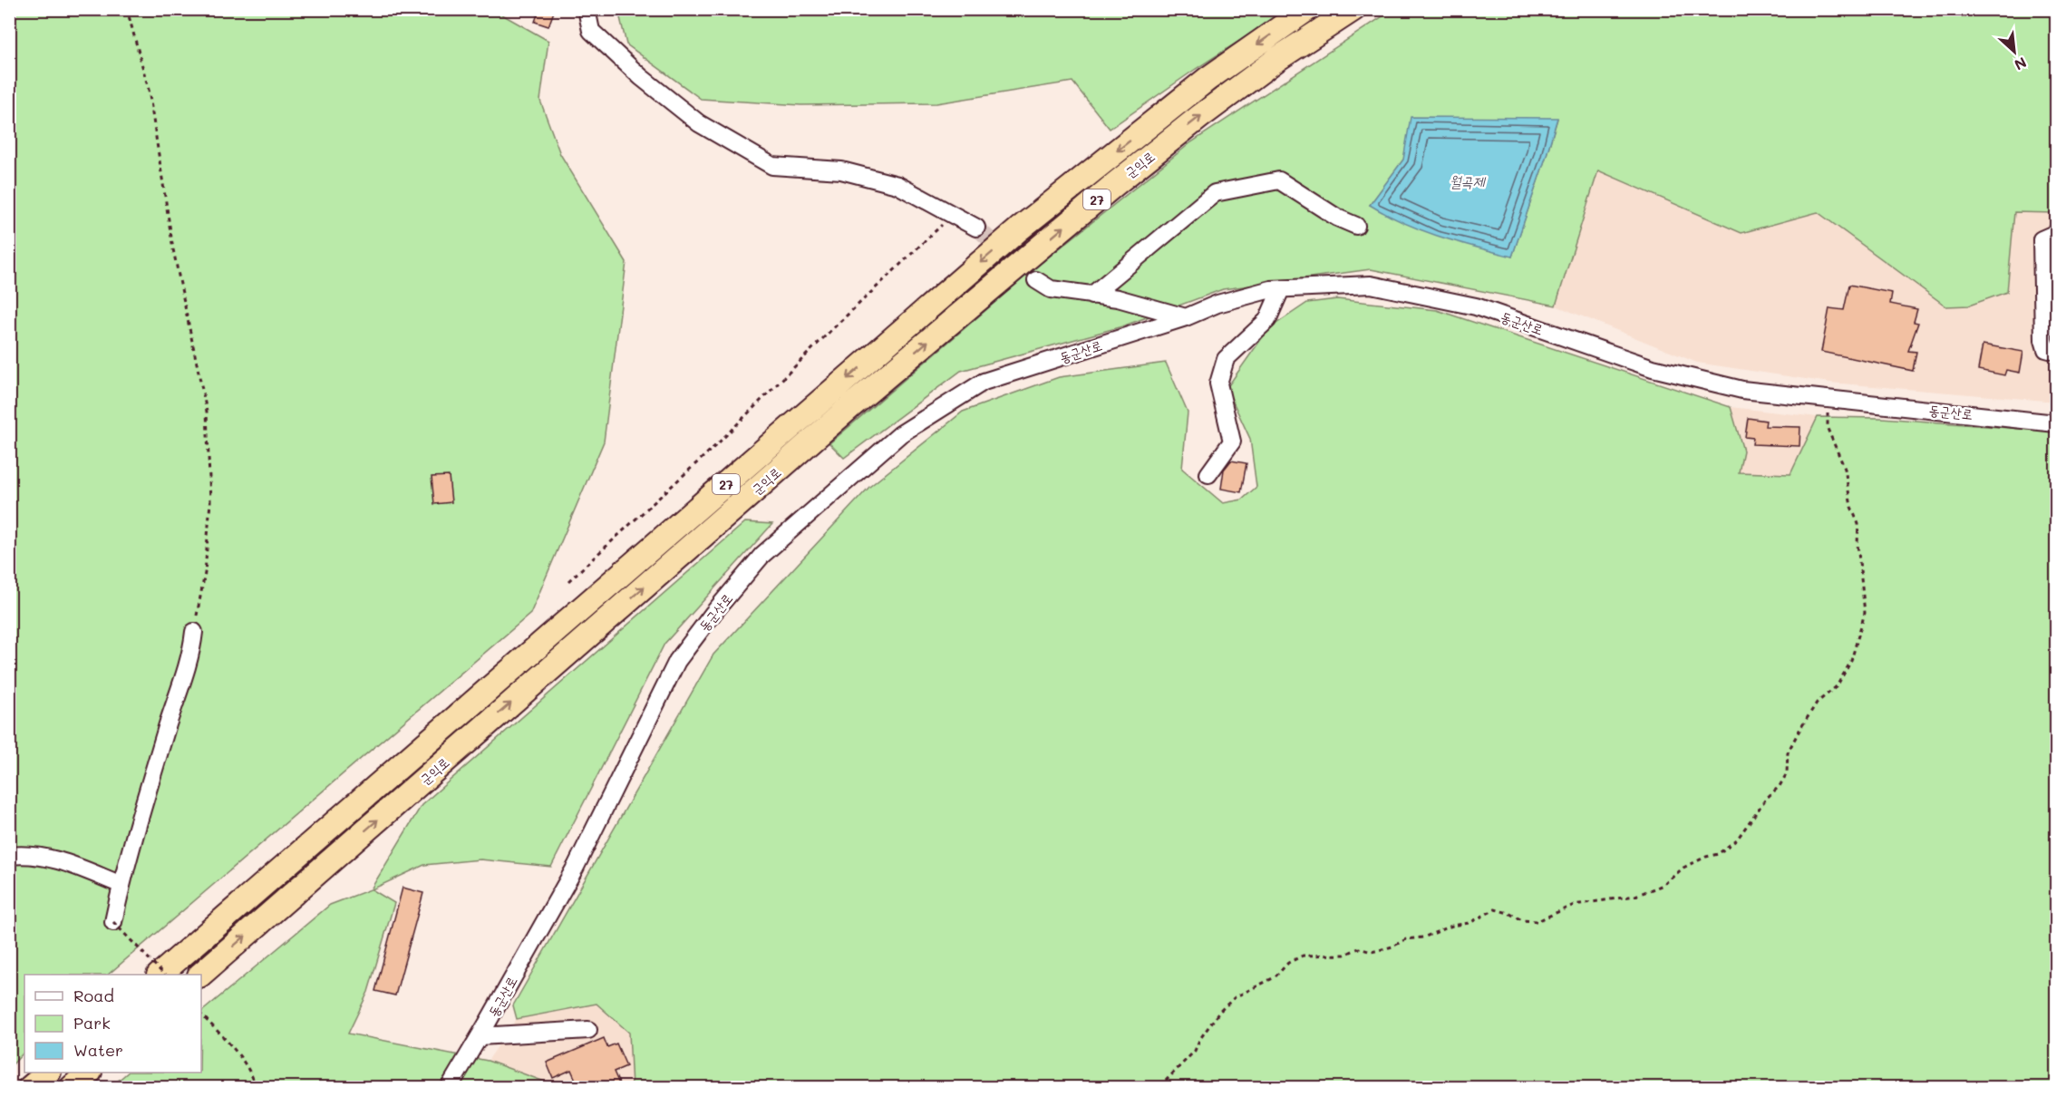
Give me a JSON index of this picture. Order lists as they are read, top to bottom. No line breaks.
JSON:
{"streets":{"highway":["군익로","27"],"street":["동군산로"]},"water":["월곡제"],"legend":["Road","Park","Water"],"north":"bottom right"}
